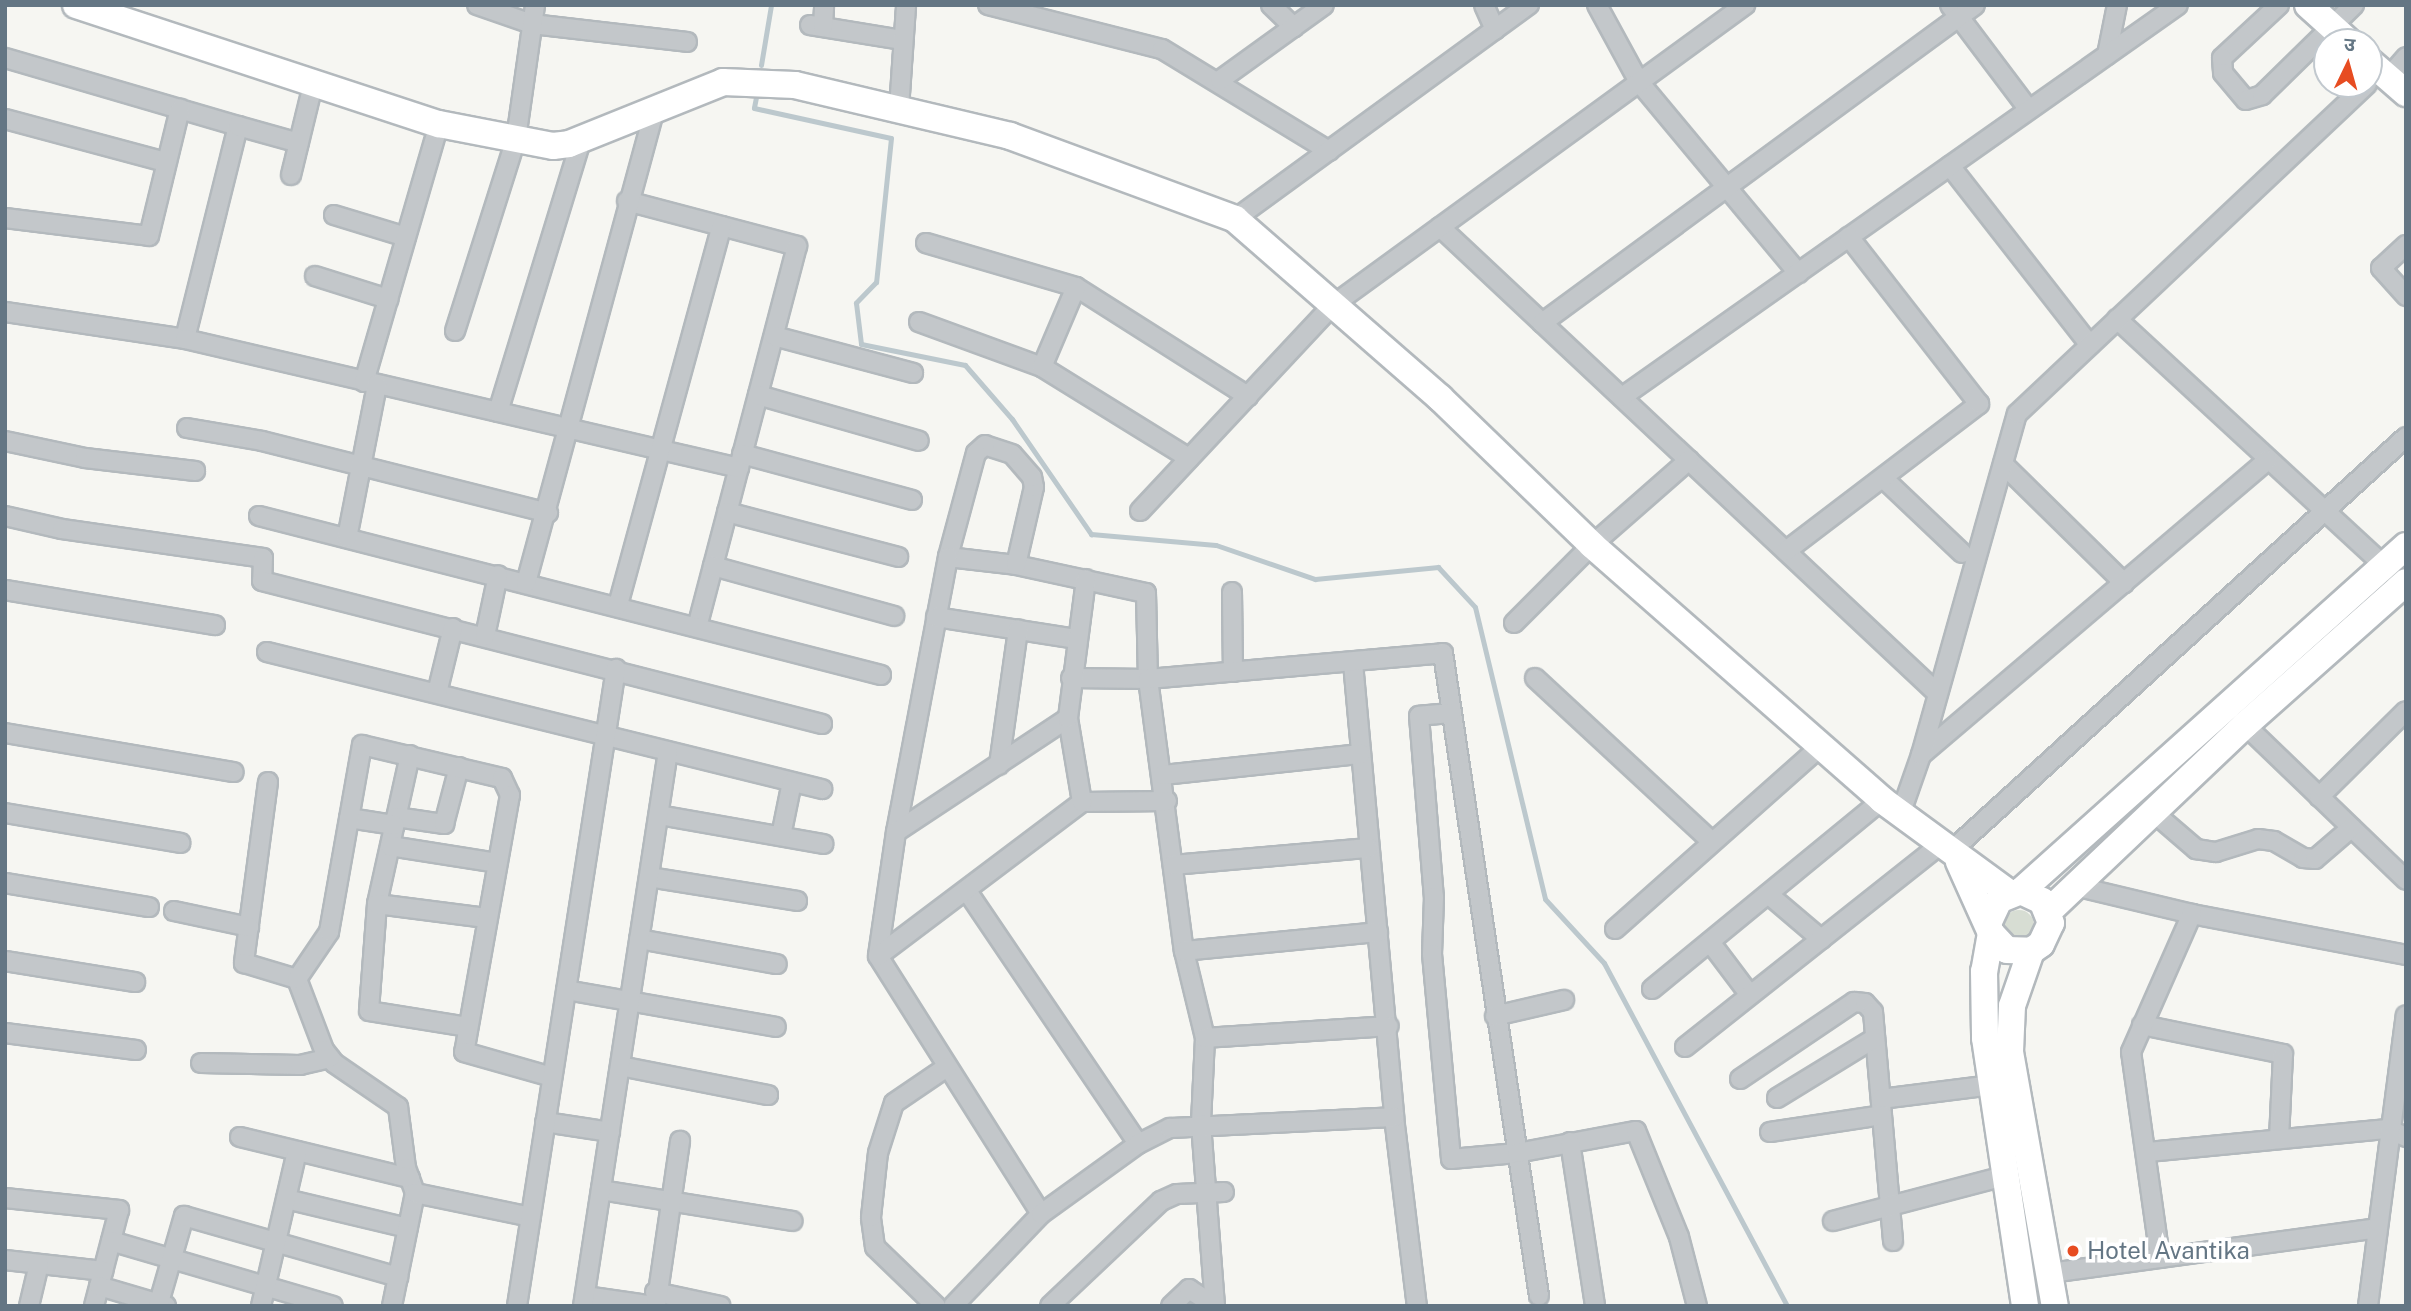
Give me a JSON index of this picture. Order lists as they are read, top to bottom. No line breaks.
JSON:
{"places":["Hotel Avantika"],"north":"top"}
